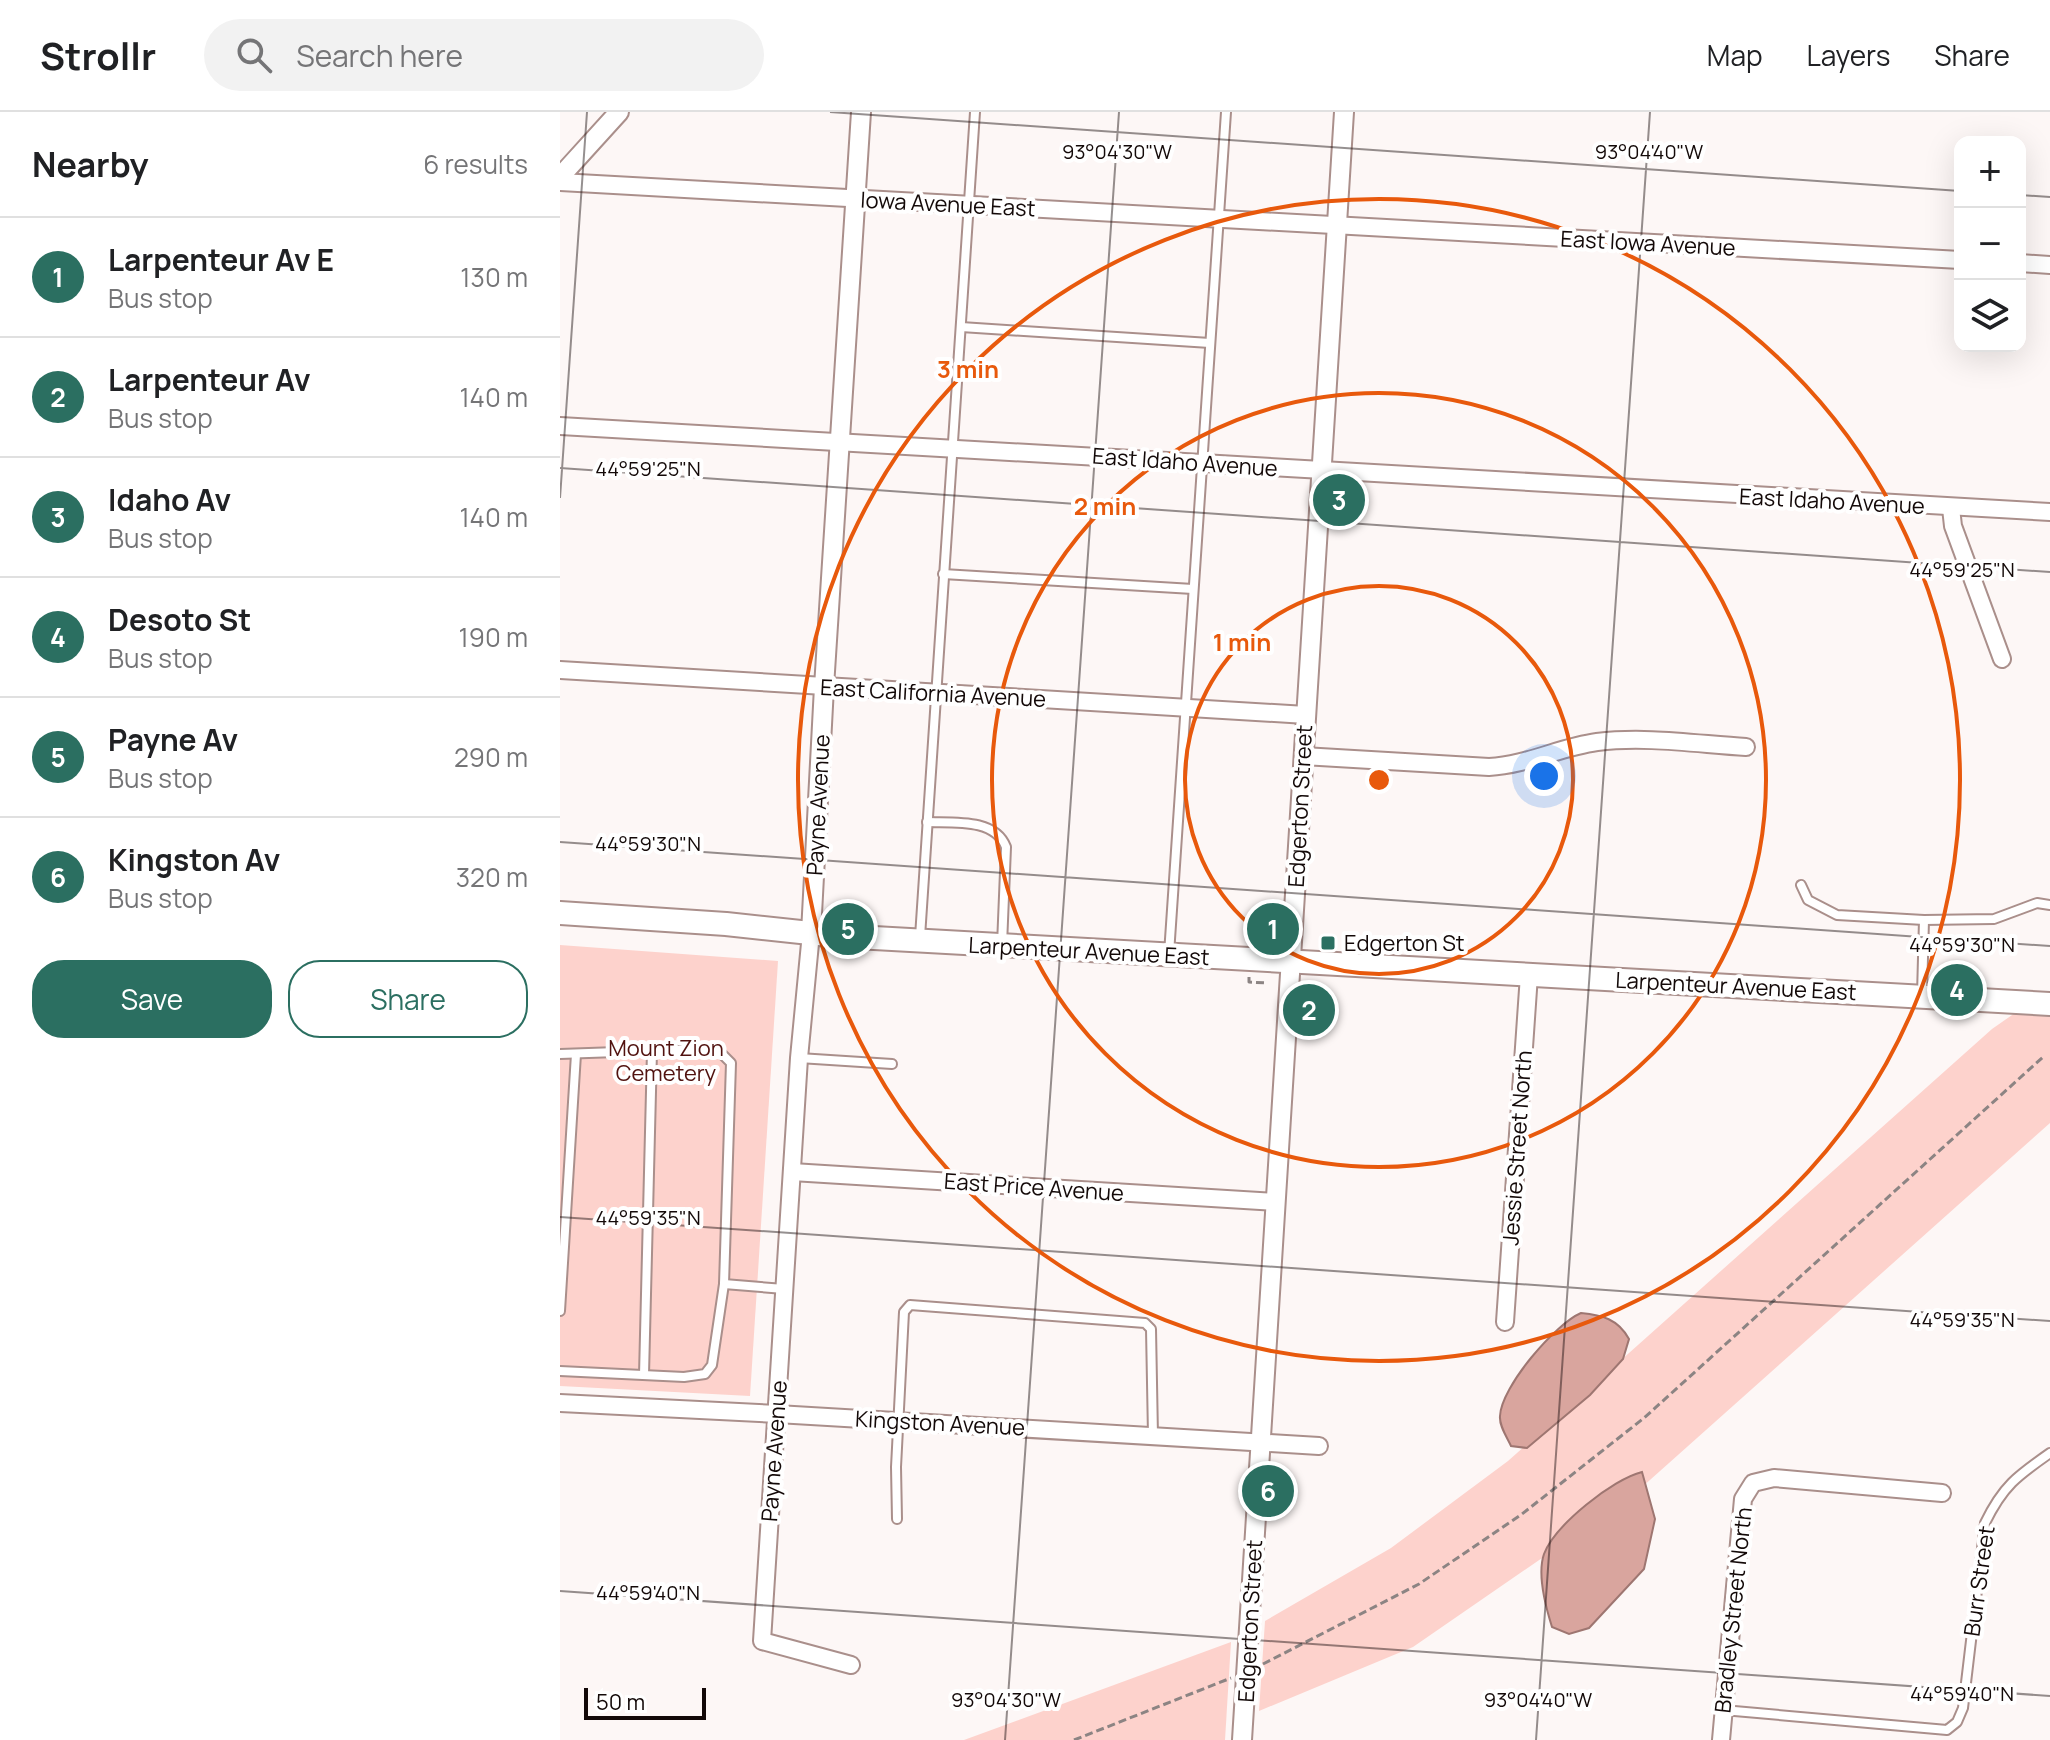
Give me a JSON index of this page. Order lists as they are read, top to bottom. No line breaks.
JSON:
{"streets":{"main road":["Larpenteur Avenue East"],"street":["Iowa Avenue East","East Iowa Avenue","East Idaho Avenue","East California Avenue","Payne Avenue","Edgerton Street","Jessie Street North","East Price Avenue","Kingston Avenue","Bradley Street North"],"lane":["Burr Street"]},"crossings":[["Iowa Avenue East","East Iowa Avenue"],["Iowa Avenue East","Payne Avenue"],["Iowa Avenue East","Edgerton Street"],["East Iowa Avenue","Edgerton Street"],["East Idaho Avenue","Payne Avenue"],["East Idaho Avenue","Edgerton Street"],["East California Avenue","Payne Avenue"],["East California Avenue","Edgerton Street"],["Payne Avenue","Larpenteur Avenue East"],["Payne Avenue","East Price Avenue"],["Payne Avenue","Kingston Avenue"],["Edgerton Street","Larpenteur Avenue East"],["Edgerton Street","East Price Avenue"],["Edgerton Street","Kingston Avenue"],["Larpenteur Avenue East","Jessie Street North"],["Burr Street","Bradley Street North"]],"parks":["Mount Zion Cemetery"],"places":{"transit":["Edgerton St"]},"scale_bar":"50 m","page":{"header":"Strollr","search":"Search here","nav":["Map","Layers","Share"],"heading":["Nearby","6 results"],"map_buttons":["+","−"],"list":[{"mark":"1","name":"Larpenteur Av E","note":"Bus stop","value":"130 m"},{"mark":"2","name":"Larpenteur Av","note":"Bus stop","value":"140 m"},{"mark":"3","name":"Idaho Av","note":"Bus stop","value":"140 m"},{"mark":"4","name":"Desoto St","note":"Bus stop","value":"190 m"},{"mark":"5","name":"Payne Av","note":"Bus stop","value":"290 m"},{"mark":"6","name":"Kingston Av","note":"Bus stop","value":"320 m"}],"pins":["3","1","5","4","2","6"],"buttons":["Save","Share"],"scale":"50 m"},"coordinates":["93°04'30\"W","93°04'40\"W","44°59'25\"N","44°59'30\"N","44°59'35\"N","44°59'40\"N"],"rings":["3 min","2 min","1 min"]}
